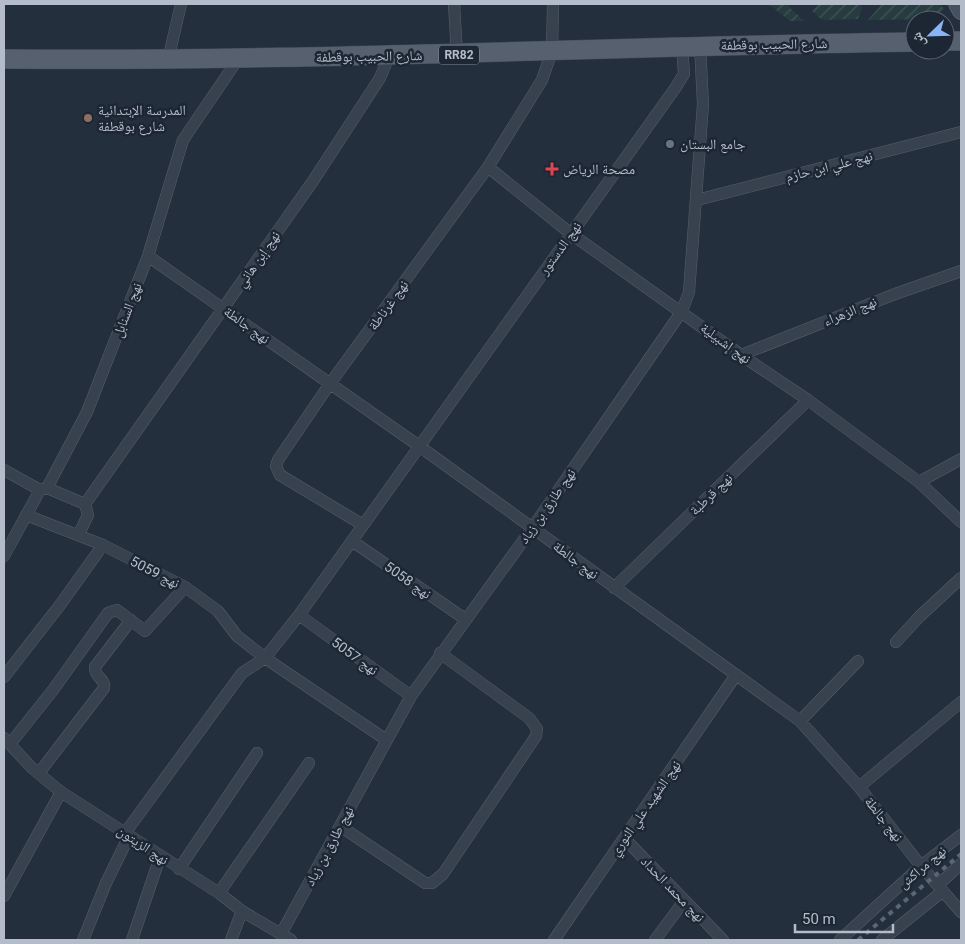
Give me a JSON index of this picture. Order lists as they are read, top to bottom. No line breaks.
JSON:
{"streets":{"main road":["شارع الحبيب بوقطفة","RR82"],"street":["نهج علي ابن حازم","نهج الدستور","نهج إبن هاني","نهج غرناطة","نهج السنابل","نهج الزهراء","نهج جالطة","نهج إشبيلية","نهج قرطبة","نهج طارق بن زياد","نهج 5059","نهج 5058","نهج 5057","نهج الشهيد علي النوري","نهج الزيتون","نهج مراكش","نهج محمد الحداد"]},"crossings":[["شارع الحبيب بوقطفة","نهج الدستور"],["شارع الحبيب بوقطفة","نهج إبن هاني"],["شارع الحبيب بوقطفة","نهج غرناطة"],["شارع الحبيب بوقطفة","نهج السنابل"],["شارع الحبيب بوقطفة","نهج طارق بن زياد"],["نهج علي ابن حازم","نهج طارق بن زياد"],["نهج الدستور","نهج غرناطة"],["نهج الدستور","نهج جالطة"],["نهج الدستور","نهج إشبيلية"],["نهج الدستور","نهج طارق بن زياد"],["نهج الدستور","نهج 5059"],["نهج الدستور","نهج 5058"],["نهج الدستور","نهج 5057"],["نهج الدستور","نهج الزيتون"],["نهج إبن هاني","نهج جالطة"],["نهج إبن هاني","نهج 5059"],["نهج غرناطة","نهج جالطة"],["نهج غرناطة","نهج إشبيلية"],["نهج السنابل","نهج جالطة"],["نهج السنابل","نهج 5059"],["نهج الزهراء","نهج إشبيلية"],["نهج جالطة","نهج قرطبة"],["نهج جالطة","نهج طارق بن زياد"],["نهج جالطة","نهج الشهيد علي النوري"],["نهج جالطة","نهج مراكش"],["نهج إشبيلية","نهج قرطبة"],["نهج إشبيلية","نهج طارق بن زياد"],["نهج طارق بن زياد","نهج 5059"],["نهج طارق بن زياد","نهج 5058"],["نهج طارق بن زياد","نهج 5057"],["نهج طارق بن زياد","نهج الزيتون"],["نهج الشهيد علي النوري","نهج محمد الحداد"]],"places":{"other":["المدرسة الإبتدائية شارع بوقطفة","جامع البستان"],"health":["مصحة الرياض"]},"scale_bar":"50 m","north":"bottom left"}
